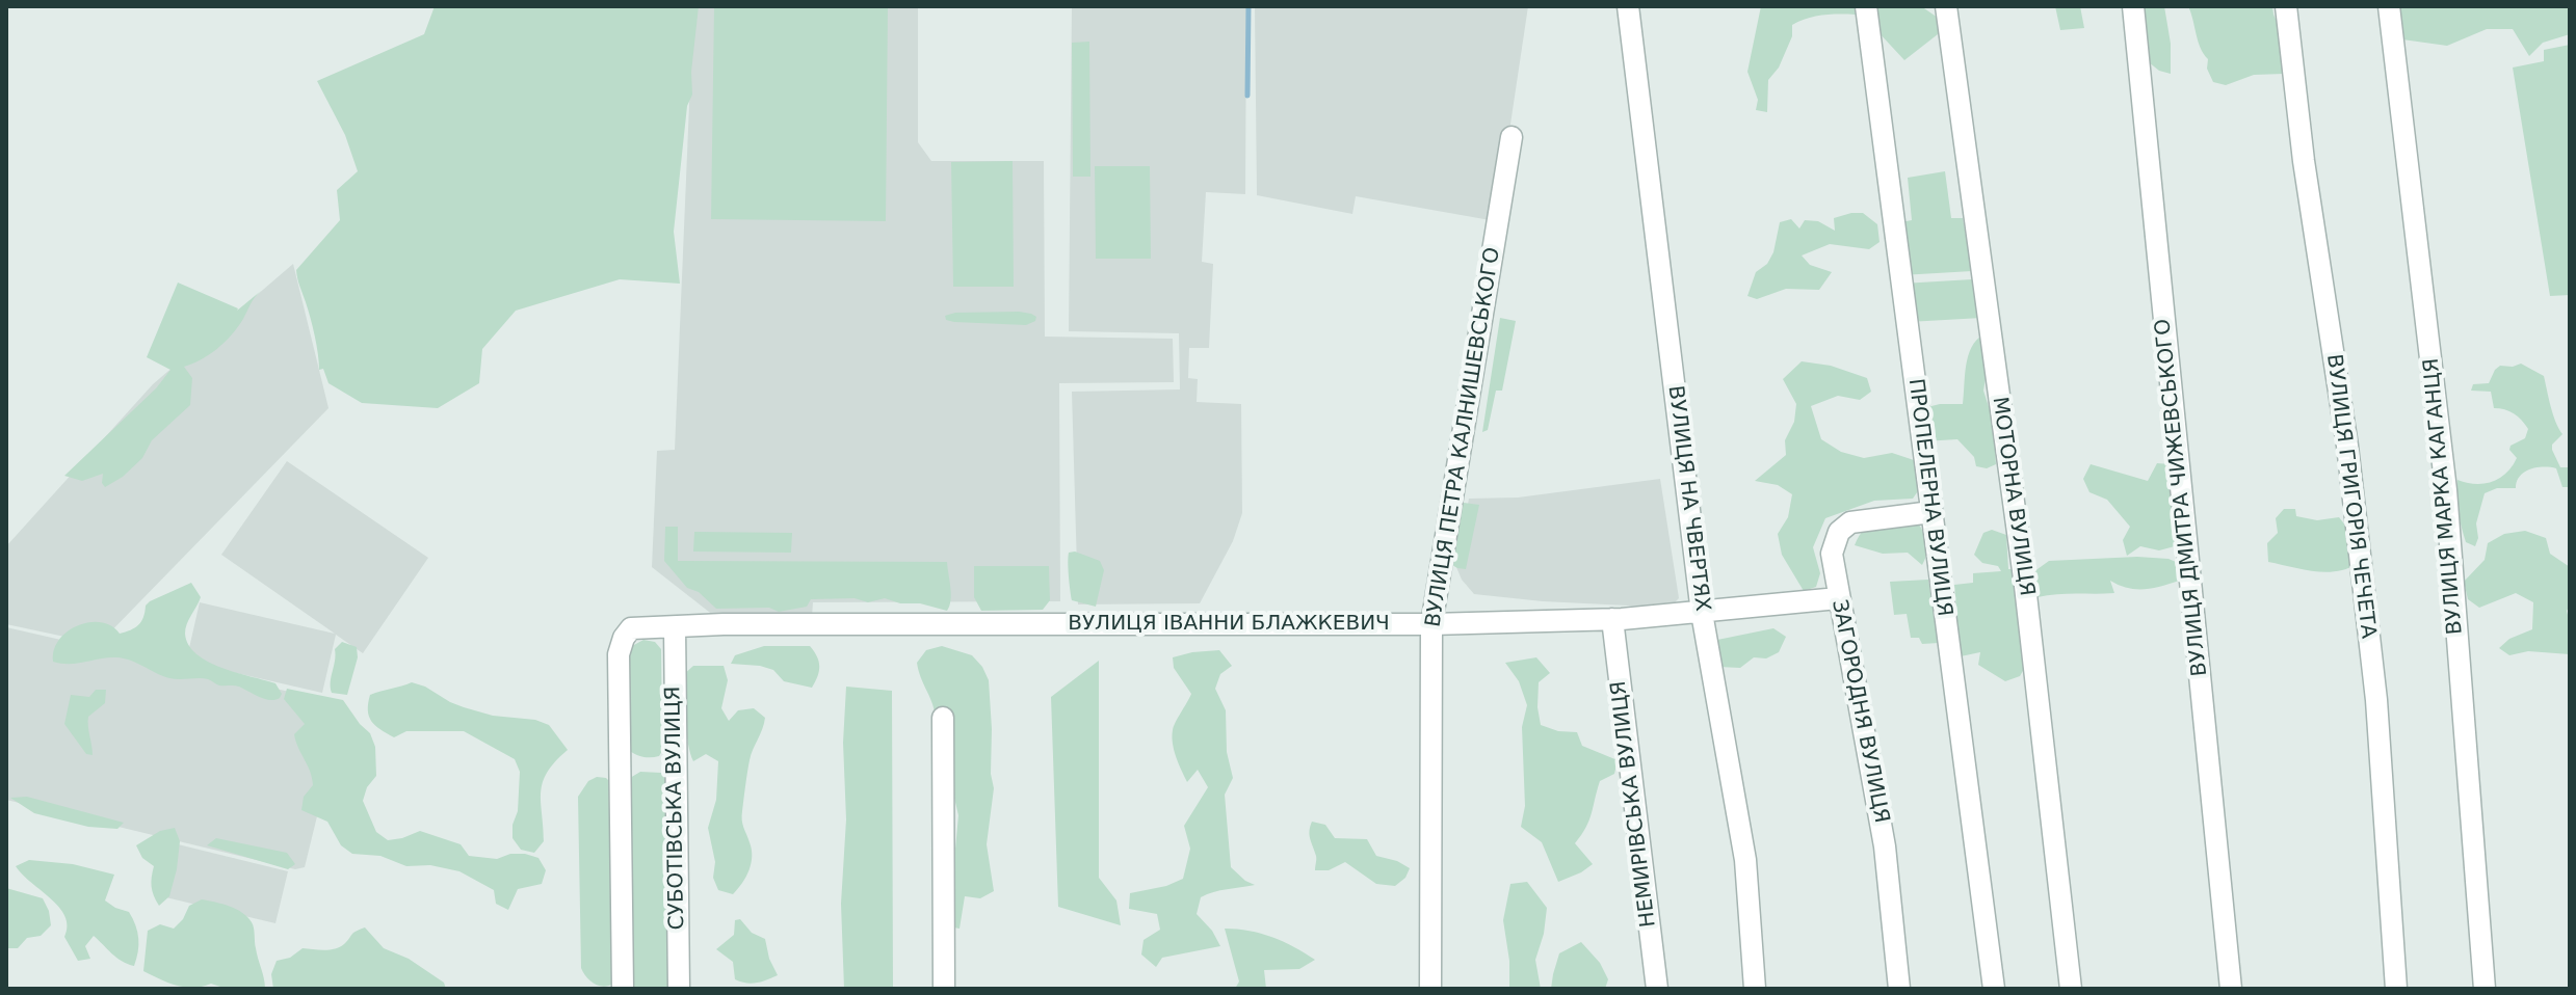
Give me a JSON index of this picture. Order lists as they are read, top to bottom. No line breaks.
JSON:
{"streets":{"street":["ВУЛИЦЯ ПЕТРА КАЛНИШЕВСЬКОГО","МОТОРНА ВУЛИЦЯ","ВУЛИЦЯ ГРИГОРІЯ ЧЕЧЕТА","ВУЛИЦЯ МАРКА КАГАНЦЯ","ПРОПЕЛЕРНА ВУЛИЦЯ","ВУЛИЦЯ ДМИТРА ЧИЖЕВСЬКОГО","ВУЛИЦЯ НА ЧВЕРТЯХ","ВУЛИЦЯ ІВАННИ БЛАЖКЕВИЧ","ЗАГОРОДНЯ ВУЛИЦЯ","НЕМИРІВСЬКА ВУЛИЦЯ","СУБОТІВСЬКА ВУЛИЦЯ"]},"crossings":[["ВУЛИЦЯ ПЕТРА КАЛНИШЕВСЬКОГО","ВУЛИЦЯ ІВАННИ БЛАЖКЕВИЧ"],["ПРОПЕЛЕРНА ВУЛИЦЯ","ЗАГОРОДНЯ ВУЛИЦЯ"],["ВУЛИЦЯ НА ЧВЕРТЯХ","ВУЛИЦЯ ІВАННИ БЛАЖКЕВИЧ"],["ВУЛИЦЯ ІВАННИ БЛАЖКЕВИЧ","ЗАГОРОДНЯ ВУЛИЦЯ"],["ВУЛИЦЯ ІВАННИ БЛАЖКЕВИЧ","НЕМИРІВСЬКА ВУЛИЦЯ"],["ВУЛИЦЯ ІВАННИ БЛАЖКЕВИЧ","СУБОТІВСЬКА ВУЛИЦЯ"]]}
